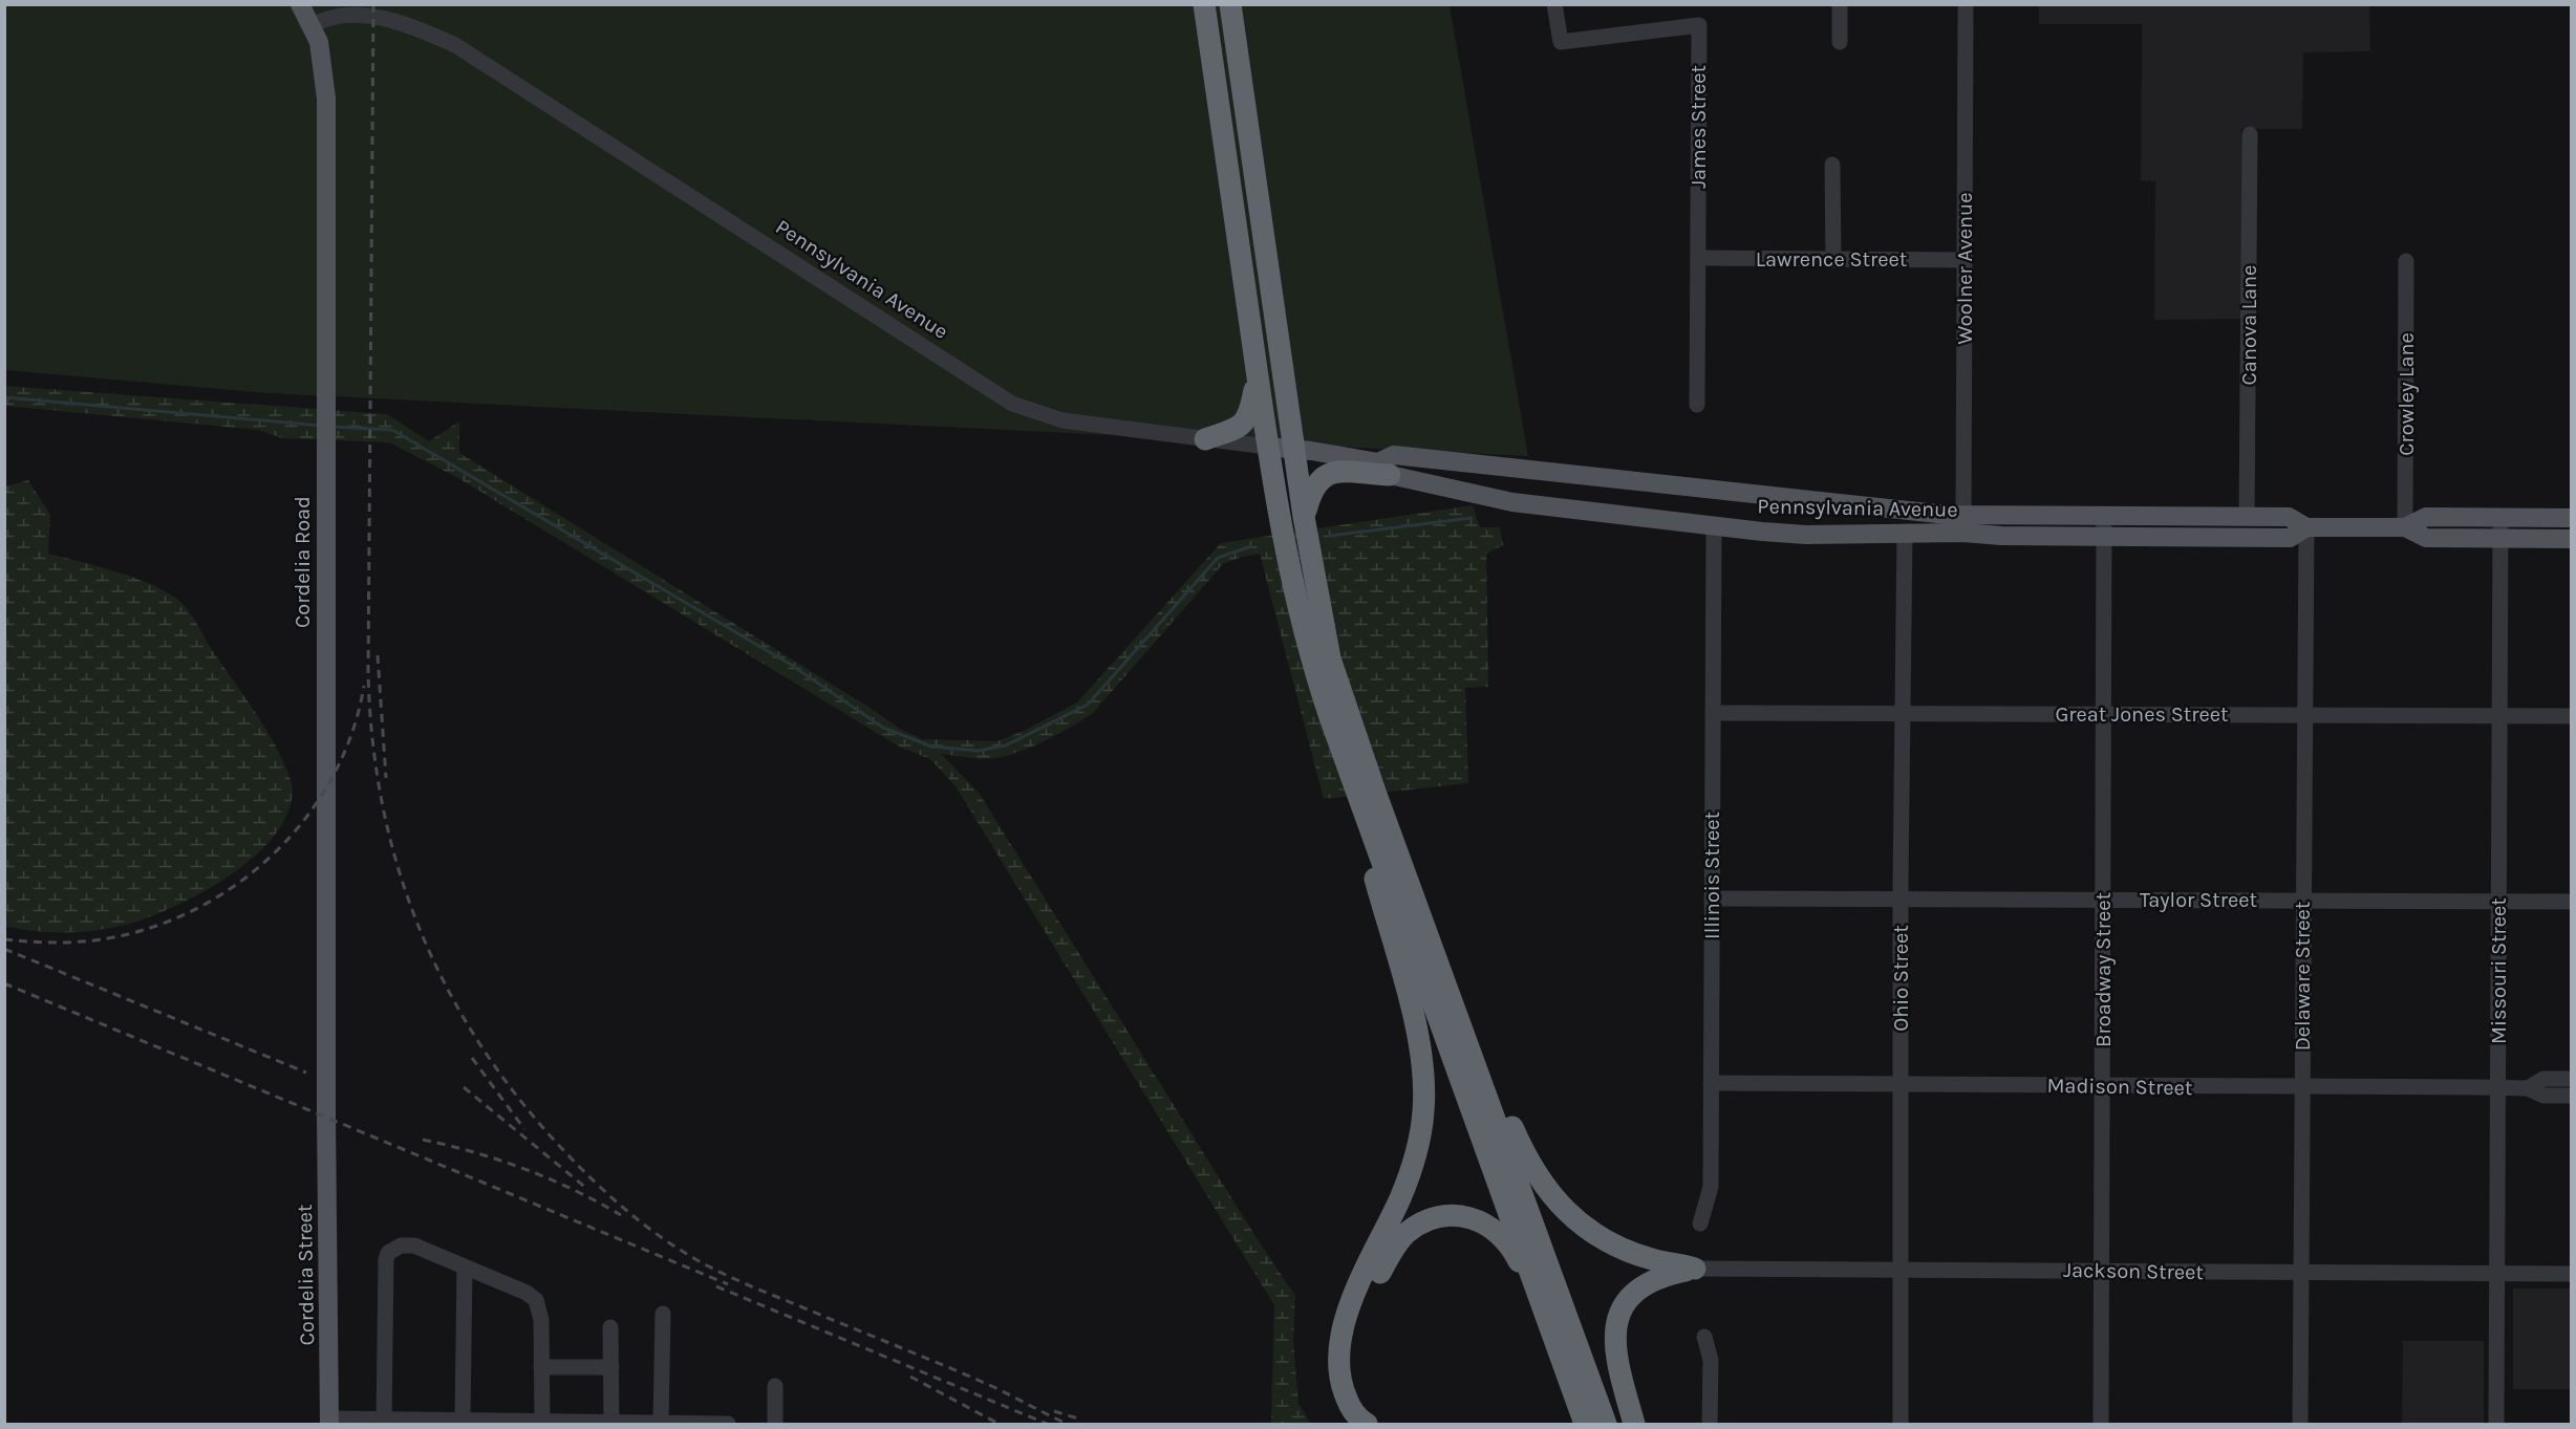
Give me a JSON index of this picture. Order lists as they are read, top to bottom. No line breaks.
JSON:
{"streets":{"main road":["Pennsylvania Avenue","Cordelia Road","Cordelia Street"],"street":["James Street","Lawrence Street","Woolner Avenue","Canova Lane","Crowley Lane","Great Jones Street","Illinois Street","Taylor Street","Broadway Street","Missouri Street","Delaware Street","Ohio Street","Madison Street","Jackson Street"]},"crossings":[["James Street","Lawrence Street"],["Lawrence Street","Woolner Avenue"],["Woolner Avenue","Pennsylvania Avenue"],["Pennsylvania Avenue","Canova Lane"],["Pennsylvania Avenue","Crowley Lane"],["Pennsylvania Avenue","Cordelia Road"],["Pennsylvania Avenue","Illinois Street"],["Pennsylvania Avenue","Broadway Street"],["Pennsylvania Avenue","Missouri Street"],["Pennsylvania Avenue","Delaware Street"],["Pennsylvania Avenue","Ohio Street"],["Cordelia Road","Cordelia Street"],["Great Jones Street","Illinois Street"],["Great Jones Street","Broadway Street"],["Great Jones Street","Missouri Street"],["Great Jones Street","Delaware Street"],["Great Jones Street","Ohio Street"],["Illinois Street","Taylor Street"],["Illinois Street","Madison Street"],["Taylor Street","Broadway Street"],["Taylor Street","Missouri Street"],["Taylor Street","Delaware Street"],["Taylor Street","Ohio Street"],["Broadway Street","Madison Street"],["Broadway Street","Jackson Street"],["Missouri Street","Madison Street"],["Missouri Street","Jackson Street"],["Delaware Street","Madison Street"],["Delaware Street","Jackson Street"],["Ohio Street","Madison Street"],["Ohio Street","Jackson Street"]]}
